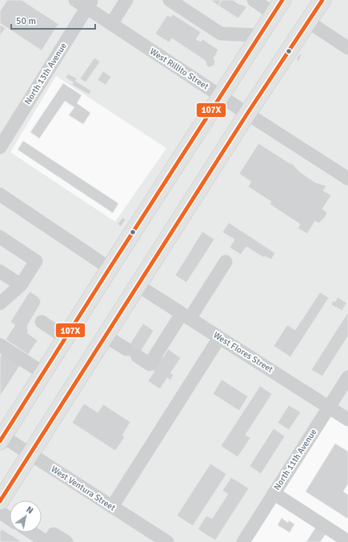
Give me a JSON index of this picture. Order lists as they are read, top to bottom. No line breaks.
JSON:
{"streets":{"street":["West Rillito Street","North 13th Avenue","West Flores Street","North 11th Avenue","West Ventura Street"]},"crossings":[["West Rillito Street","North 13th Avenue"],["West Flores Street","North 11th Avenue"]],"lines":["transit line 107X"],"scale_bar":"50 m","north":"top right"}
